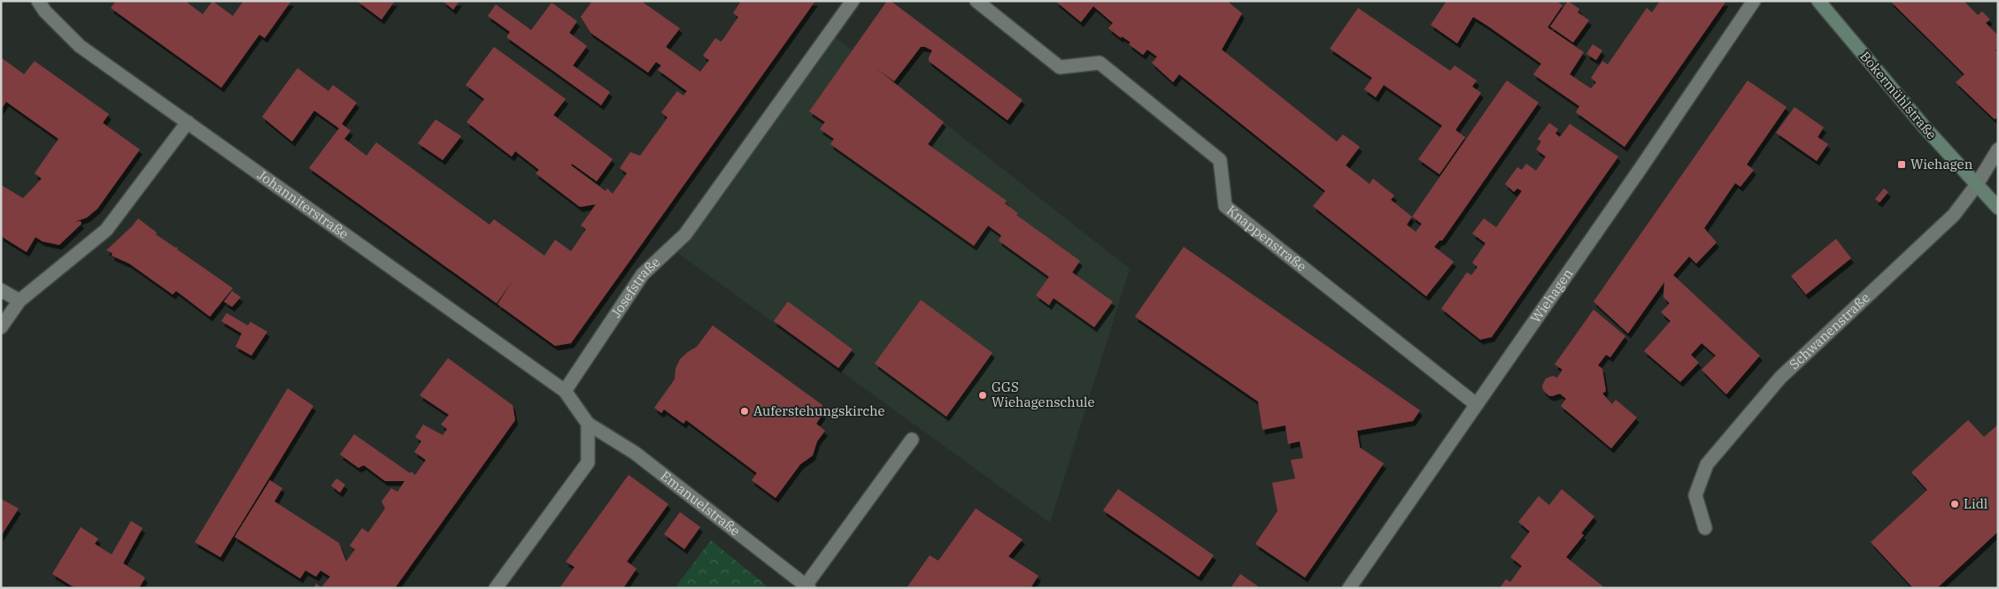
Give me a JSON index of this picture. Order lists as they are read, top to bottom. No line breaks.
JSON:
{"streets":{"main road":["Bokermühlstraße"],"street":["Johanniterstraße","Knappenstraße","Josefstraße","Wiehagen","Schwanenstraße","Emanuelstraße"]},"crossings":[["Bokermühlstraße","Schwanenstraße"],["Johanniterstraße","Josefstraße"],["Knappenstraße","Wiehagen"]],"places":{"transit":["Wiehagen"],"other":["GGS Wiehagenschule","Auferstehungskirche","Lidl"]}}
